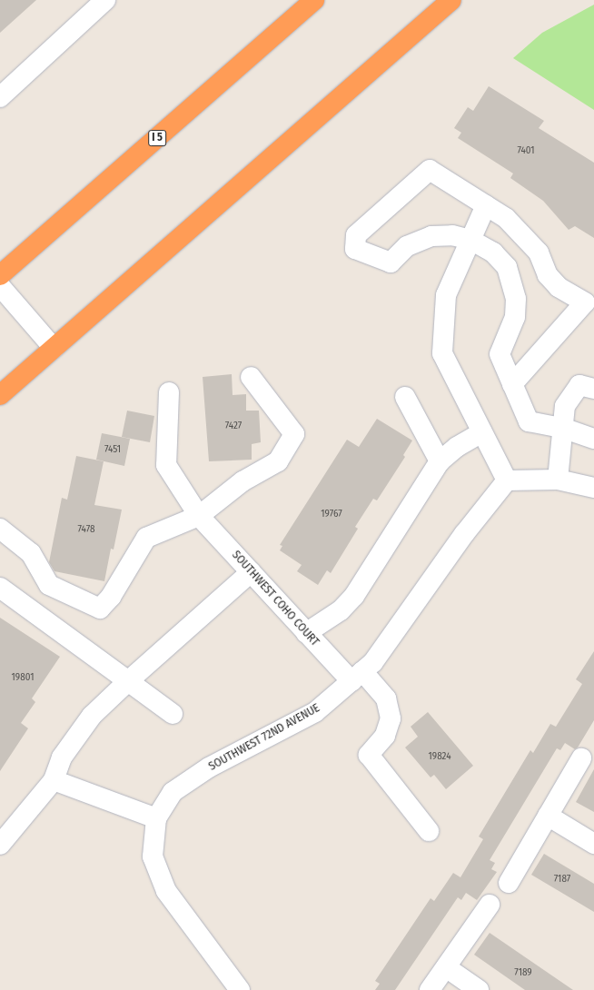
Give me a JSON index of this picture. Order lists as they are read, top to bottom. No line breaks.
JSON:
{"streets":{"highway":["I 5"],"street":["SOUTHWEST COHO COURT","SOUTHWEST 72ND AVENUE"]},"crossings":[["SOUTHWEST COHO COURT","SOUTHWEST 72ND AVENUE"]],"house_numbers":["7401","7427","7451","19767","7478","19801","19824","7187","7189"]}
